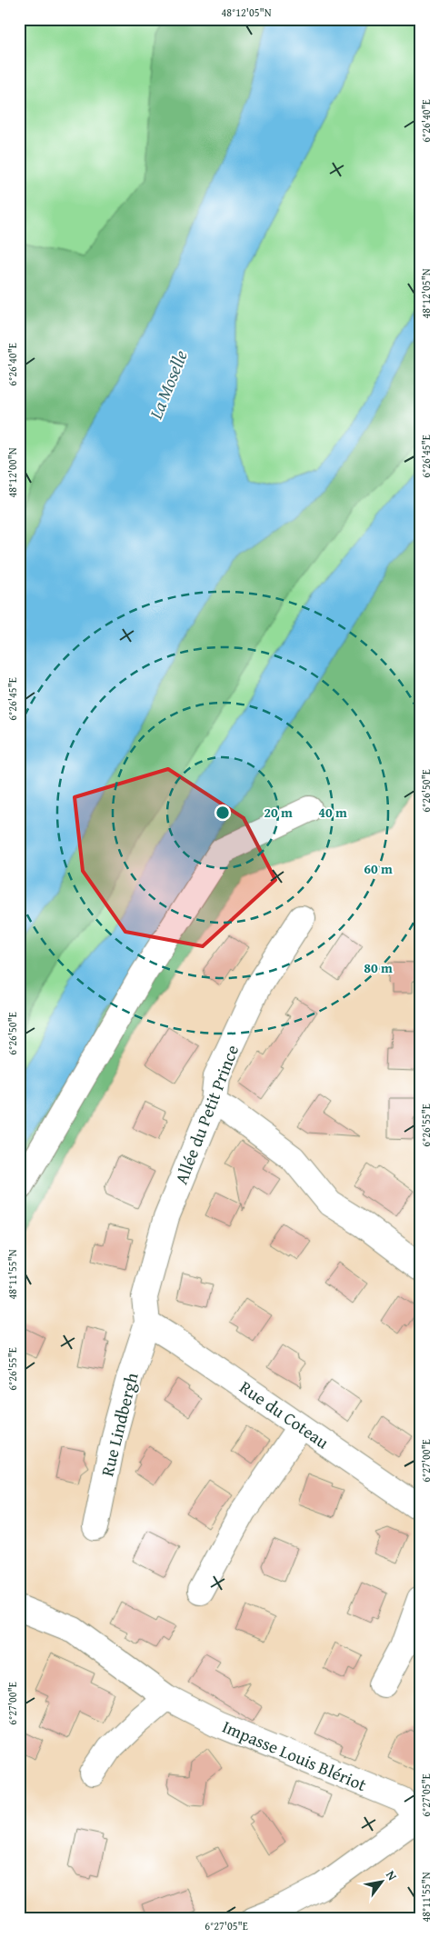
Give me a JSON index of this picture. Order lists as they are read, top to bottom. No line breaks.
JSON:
{"streets":{"street":["Allée du Petit Prince","Rue du Coteau","Rue Lindbergh","Impasse Louis Blériot"]},"crossings":[["Allée du Petit Prince","Rue du Coteau"],["Allée du Petit Prince","Rue Lindbergh"],["Rue du Coteau","Rue Lindbergh"]],"water":["La Moselle"],"north":"top right","coordinates":["48°12'05\"N","6°26'40\"E","6°26'45\"E","48°12'00\"N","6°26'50\"E","6°26'55\"E","48°11'55\"N","6°27'00\"E","6°27'05\"E"],"rings":["20 m","40 m","60 m","80 m"]}
